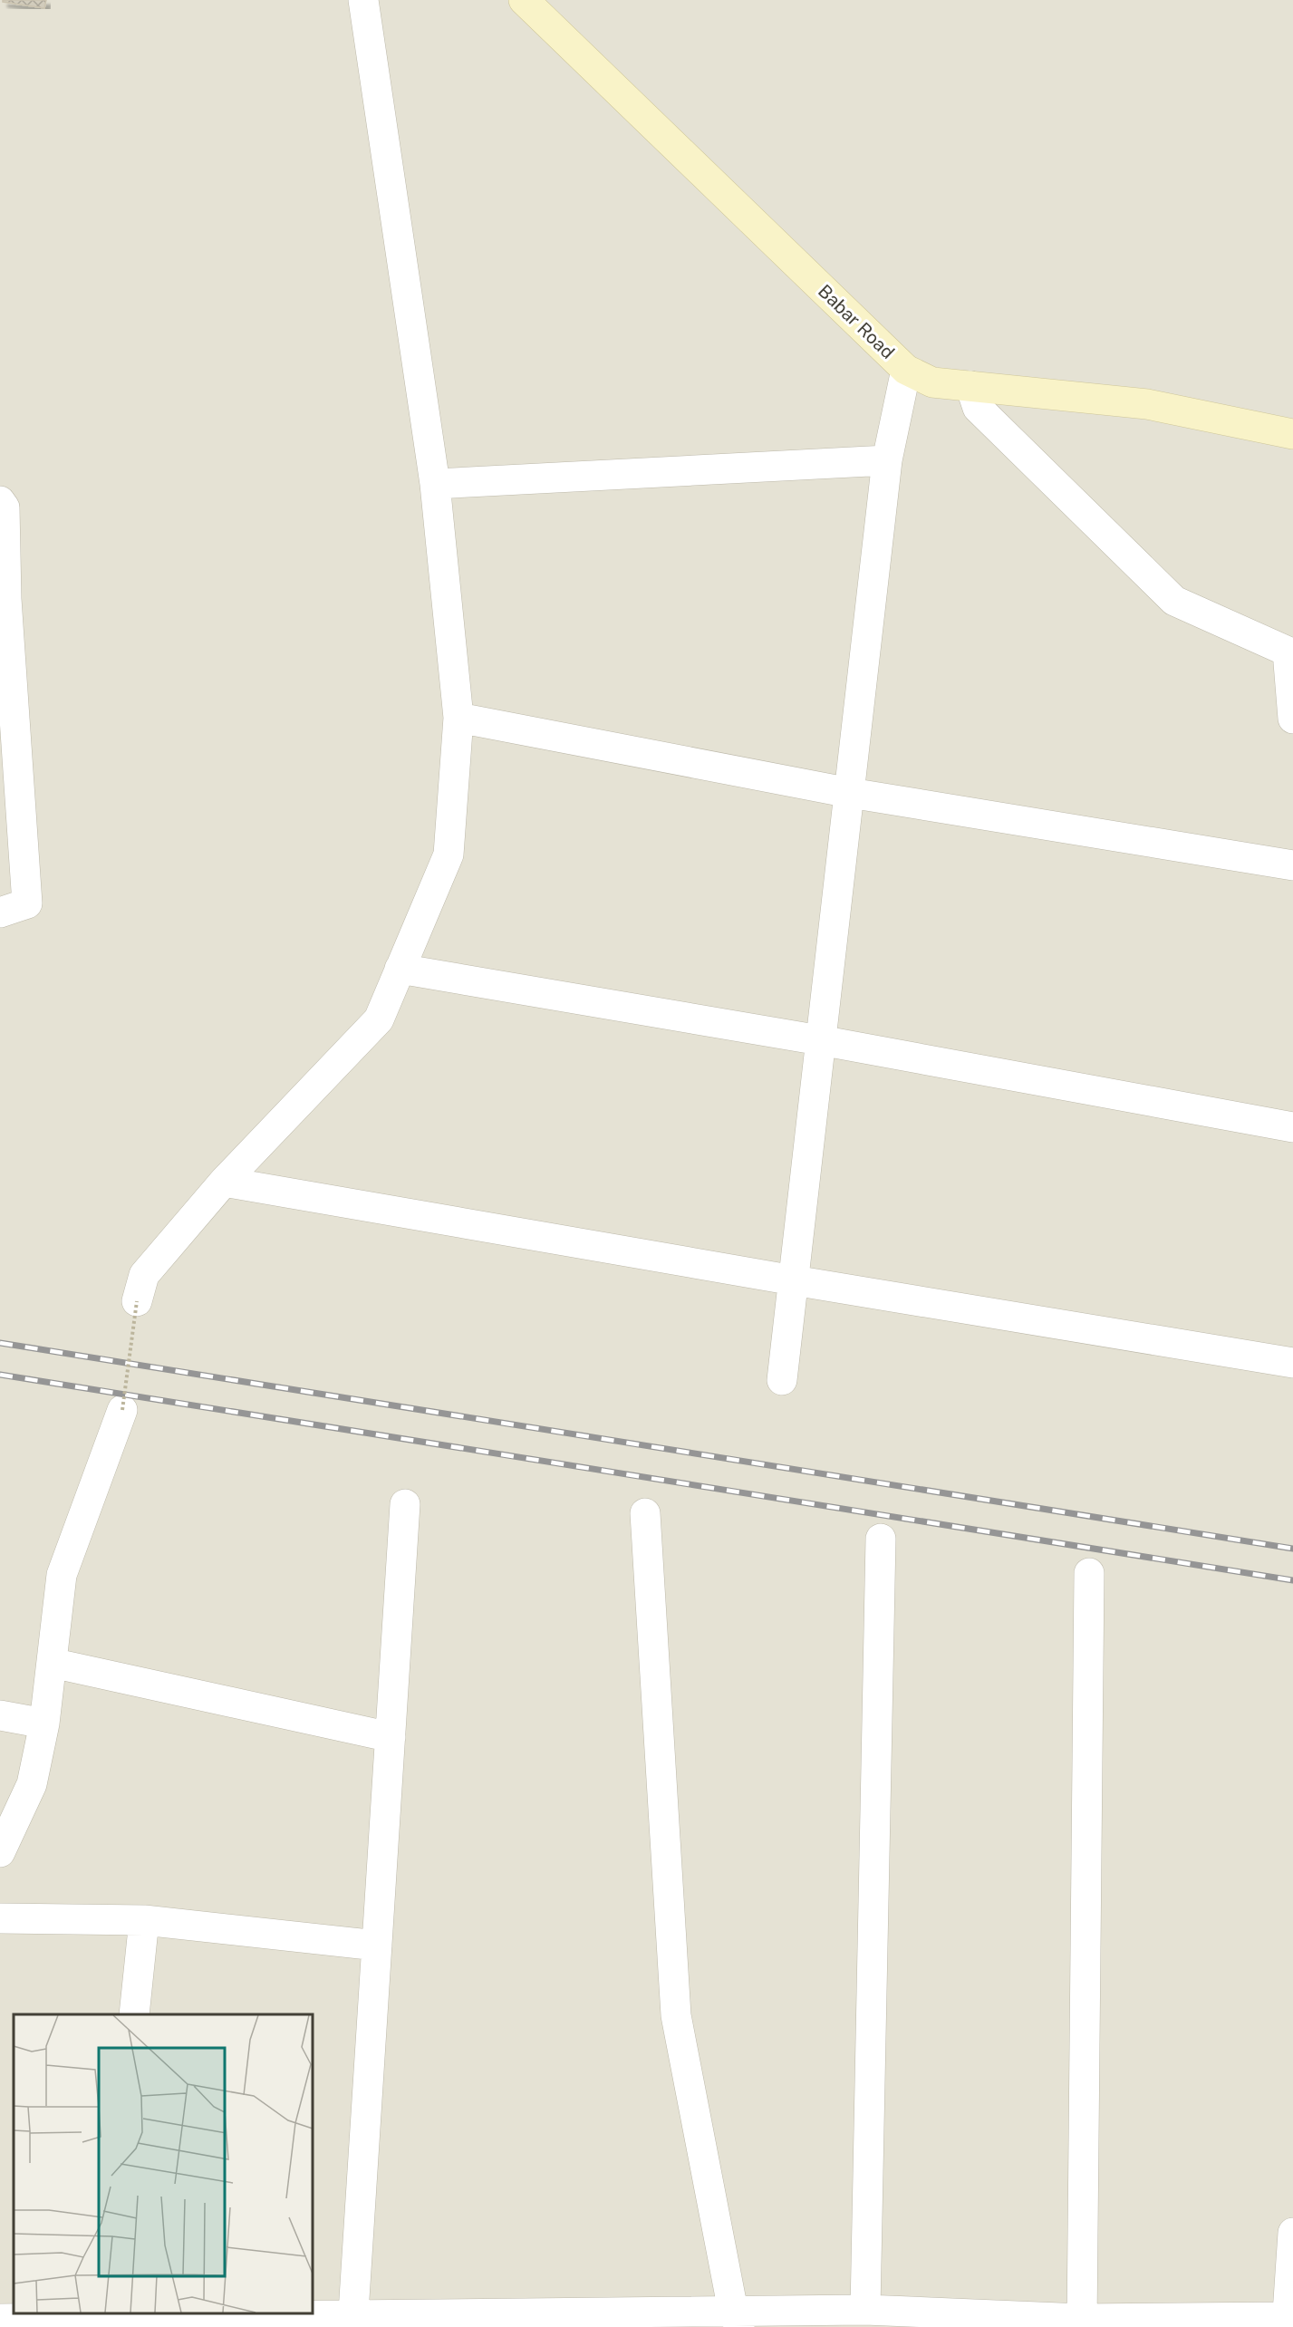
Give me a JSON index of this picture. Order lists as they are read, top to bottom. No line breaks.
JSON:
{"streets":{"street":["Babar Road"]}}
